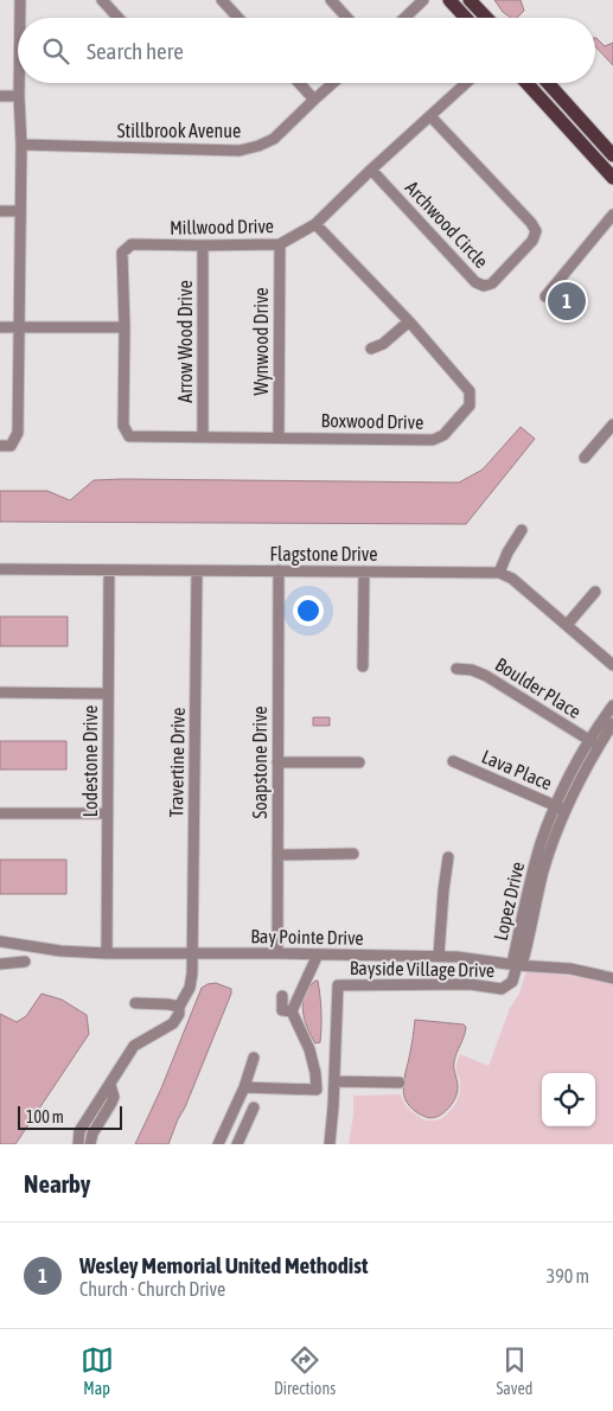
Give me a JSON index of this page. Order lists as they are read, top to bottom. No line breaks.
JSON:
{"streets":{"street":["Stillbrook Avenue","Archwood Circle","Millwood Drive","Arrow Wood Drive","Wynwood Drive","Boxwood Drive","Flagstone Drive","Boulder Place","Lodestone Drive","Travertine Drive","Soapstone Drive","Lava Place","Lopez Drive","Bay Pointe Drive","Bayside Village Drive"]},"crossings":[["Archwood Circle","Millwood Drive"],["Millwood Drive","Arrow Wood Drive"],["Millwood Drive","Wynwood Drive"],["Millwood Drive","Boxwood Drive"],["Arrow Wood Drive","Boxwood Drive"],["Wynwood Drive","Boxwood Drive"],["Flagstone Drive","Lodestone Drive"],["Flagstone Drive","Travertine Drive"],["Flagstone Drive","Soapstone Drive"],["Boulder Place","Lopez Drive"],["Lodestone Drive","Bay Pointe Drive"],["Travertine Drive","Bay Pointe Drive"],["Soapstone Drive","Bay Pointe Drive"],["Lava Place","Lopez Drive"],["Lopez Drive","Bay Pointe Drive"],["Lopez Drive","Bayside Village Drive"],["Bay Pointe Drive","Bayside Village Drive"]],"scale_bar":"100 m","page":{"search":"Search here","pins":"1","scale":"100 m","heading":"Nearby","list":[{"mark":"1","name":"Wesley Memorial United Methodist","note":"Church · Church Drive","value":"390 m"}],"nav":["Map","Directions","Saved"]}}
